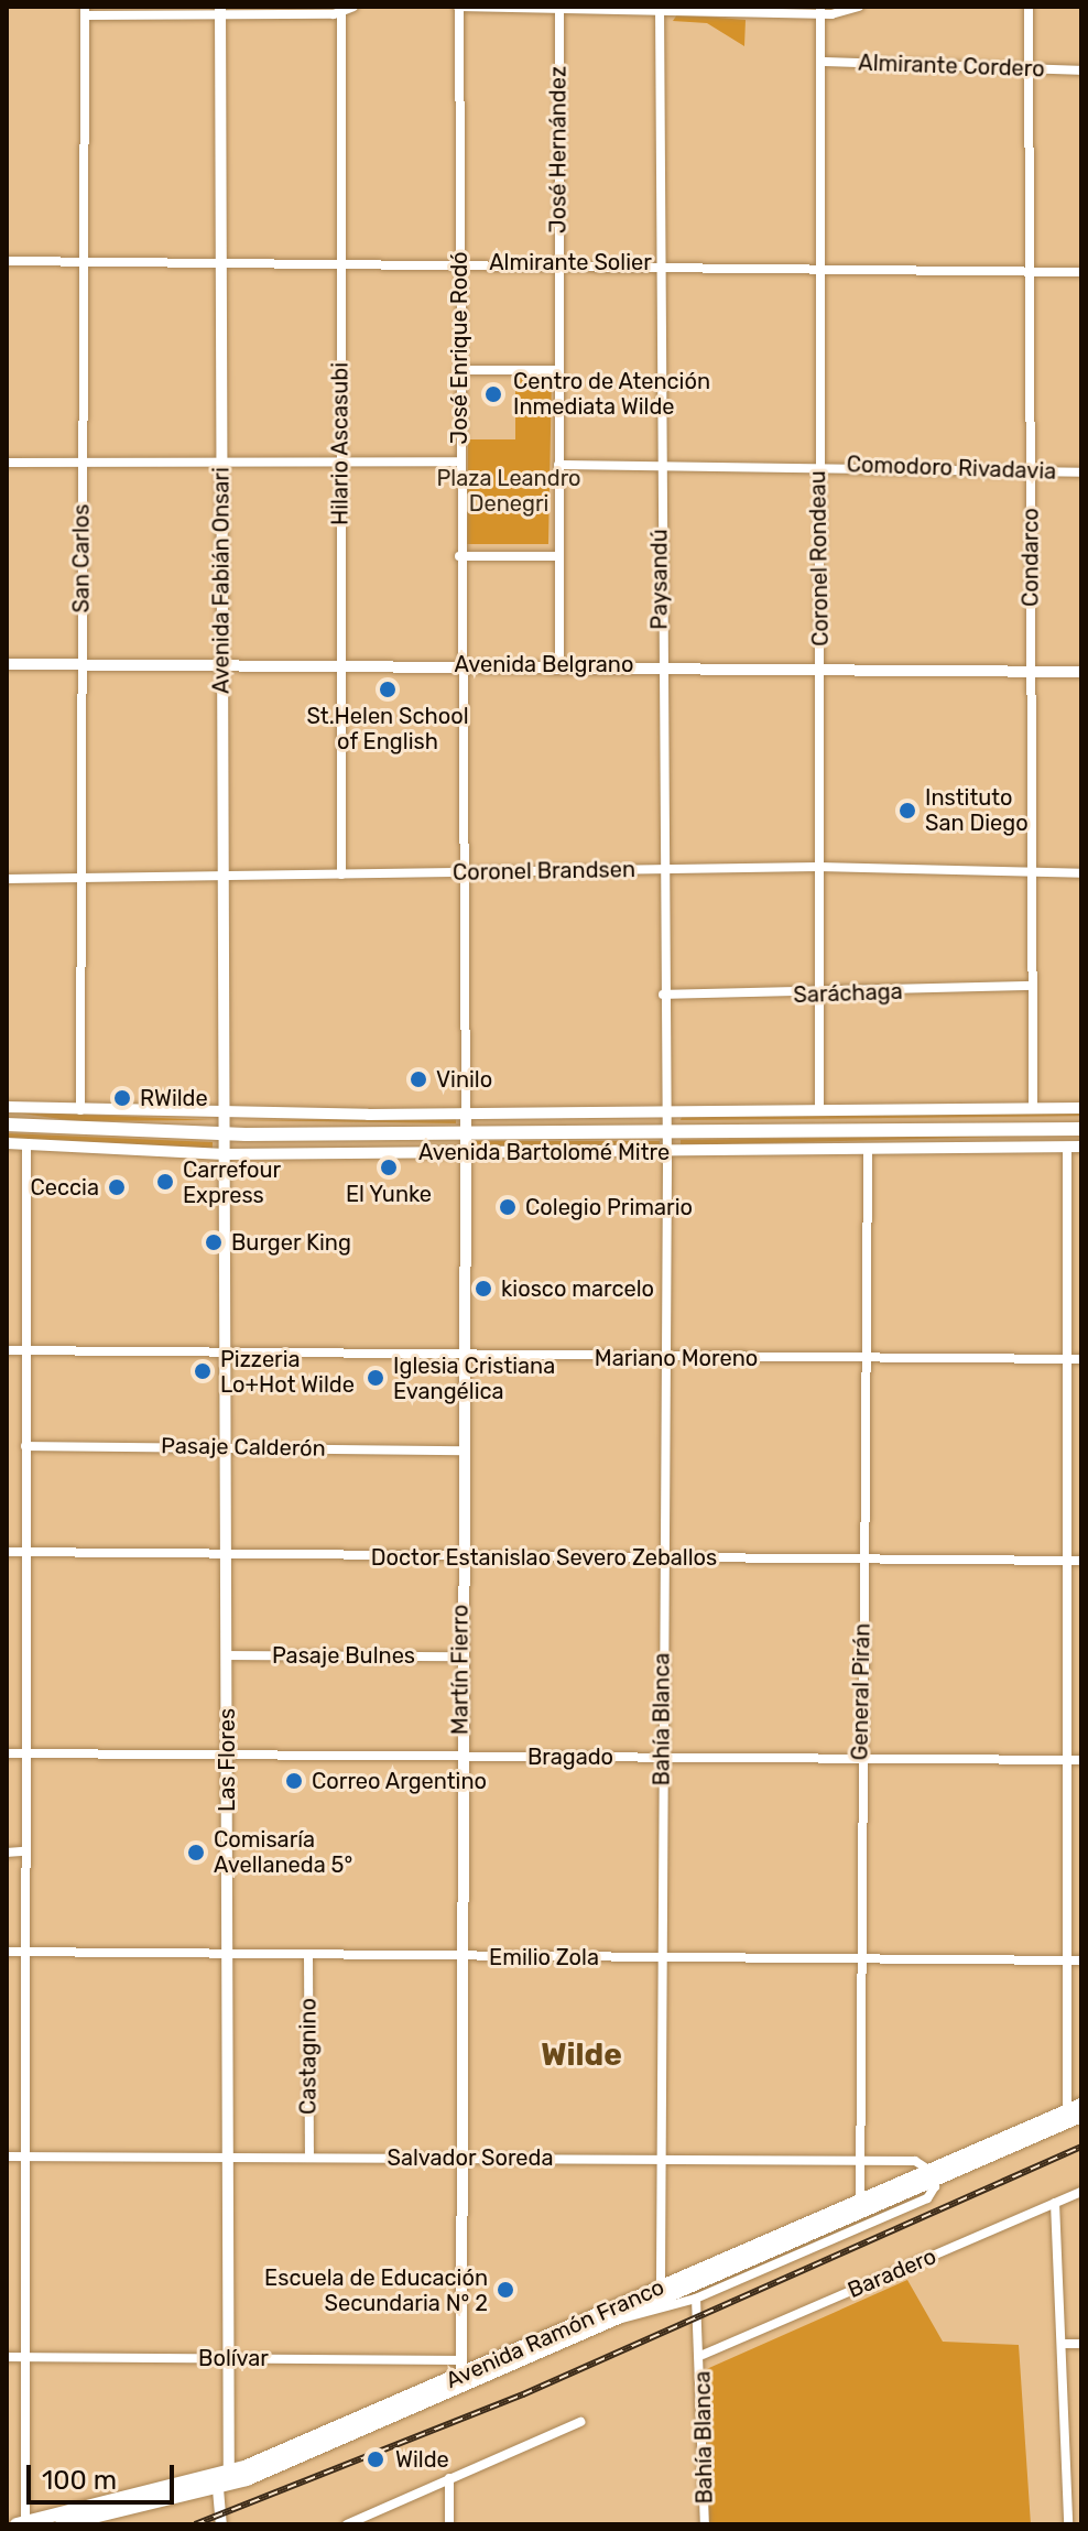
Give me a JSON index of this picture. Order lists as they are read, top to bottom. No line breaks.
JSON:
{"streets":{"main road":["Avenida Bartolomé Mitre","Avenida Ramón Franco"],"street":["Almirante Cordero","José Hernández","Almirante Solier","José Enrique Rodó","Hilario Ascasubi","Comodoro Rivadavia","Condarco","San Carlos","Coronel Rondeau","Paysandú","Avenida Fabián Onsari","Avenida Belgrano","Coronel Brandsen","Saráchaga","Mariano Moreno","Pasaje Calderón","Doctor Estanislao Severo Zeballos","Pasaje Bulnes","Martín Fierro","General Pirán","Bahía Blanca","Bragado","Las Flores","Emilio Zola","Castagnino","Salvador Soreda","Baradero","Bolívar"]},"crossings":[["Almirante Cordero","Condarco"],["Almirante Cordero","Coronel Rondeau"],["José Hernández","Almirante Solier"],["José Hernández","Comodoro Rivadavia"],["José Hernández","Avenida Belgrano"],["Almirante Solier","José Enrique Rodó"],["Almirante Solier","Hilario Ascasubi"],["Almirante Solier","Condarco"],["Almirante Solier","San Carlos"],["Almirante Solier","Coronel Rondeau"],["Almirante Solier","Paysandú"],["Almirante Solier","Avenida Fabián Onsari"],["José Enrique Rodó","Avenida Belgrano"],["José Enrique Rodó","Coronel Brandsen"],["José Enrique Rodó","Avenida Bartolomé Mitre"],["José Enrique Rodó","Martín Fierro"],["Hilario Ascasubi","Avenida Belgrano"],["Hilario Ascasubi","Coronel Brandsen"],["Comodoro Rivadavia","Condarco"],["Comodoro Rivadavia","Coronel Rondeau"],["Comodoro Rivadavia","Paysandú"],["Condarco","Avenida Belgrano"],["Condarco","Coronel Brandsen"],["Condarco","Saráchaga"],["Condarco","Avenida Bartolomé Mitre"],["San Carlos","Avenida Belgrano"],["San Carlos","Coronel Brandsen"],["San Carlos","Avenida Bartolomé Mitre"],["Coronel Rondeau","Avenida Belgrano"],["Coronel Rondeau","Coronel Brandsen"],["Coronel Rondeau","Saráchaga"],["Coronel Rondeau","Avenida Bartolomé Mitre"],["Paysandú","Avenida Belgrano"],["Paysandú","Coronel Brandsen"],["Paysandú","Saráchaga"],["Paysandú","Avenida Bartolomé Mitre"],["Paysandú","Bahía Blanca"],["Avenida Fabián Onsari","Avenida Belgrano"],["Avenida Fabián Onsari","Coronel Brandsen"],["Avenida Fabián Onsari","Avenida Bartolomé Mitre"],["Avenida Fabián Onsari","Las Flores"],["Avenida Bartolomé Mitre","Martín Fierro"],["Avenida Bartolomé Mitre","General Pirán"],["Avenida Bartolomé Mitre","Bahía Blanca"],["Avenida Bartolomé Mitre","Las Flores"],["Mariano Moreno","Martín Fierro"],["Mariano Moreno","General Pirán"],["Mariano Moreno","Bahía Blanca"],["Mariano Moreno","Las Flores"],["Pasaje Calderón","Martín Fierro"],["Pasaje Calderón","Las Flores"],["Doctor Estanislao Severo Zeballos","Martín Fierro"],["Doctor Estanislao Severo Zeballos","General Pirán"],["Doctor Estanislao Severo Zeballos","Bahía Blanca"],["Doctor Estanislao Severo Zeballos","Las Flores"],["Pasaje Bulnes","Martín Fierro"],["Pasaje Bulnes","Las Flores"],["Martín Fierro","Bragado"],["Martín Fierro","Emilio Zola"],["Martín Fierro","Salvador Soreda"],["Martín Fierro","Avenida Ramón Franco"],["Martín Fierro","Bolívar"],["General Pirán","Bragado"],["General Pirán","Emilio Zola"],["General Pirán","Salvador Soreda"],["General Pirán","Avenida Ramón Franco"],["Bahía Blanca","Bragado"],["Bahía Blanca","Emilio Zola"],["Bahía Blanca","Salvador Soreda"],["Bahía Blanca","Baradero"],["Bahía Blanca","Avenida Ramón Franco"],["Bragado","Las Flores"],["Las Flores","Emilio Zola"],["Las Flores","Salvador Soreda"],["Las Flores","Avenida Ramón Franco"],["Las Flores","Bolívar"],["Emilio Zola","Castagnino"],["Castagnino","Salvador Soreda"],["Salvador Soreda","Avenida Ramón Franco"],["Avenida Ramón Franco","Bolívar"]],"districts":["Wilde"],"parks":["Plaza Leandro Denegri"],"places":["Centro de Atención Inmediata Wilde","St.Helen School of English","Instituto San Diego","Vinilo","RWilde","El Yunke","Carrefour Express","Ceccia","Colegio Primario","Burger King","kiosco marcelo","Pizzeria Lo+Hot Wilde","Iglesia Cristiana Evangélica","Correo Argentino","Comisaría Avellaneda 5°","Escuela de Educación Secundaria N° 2","Wilde"],"scale_bar":"100 m"}
